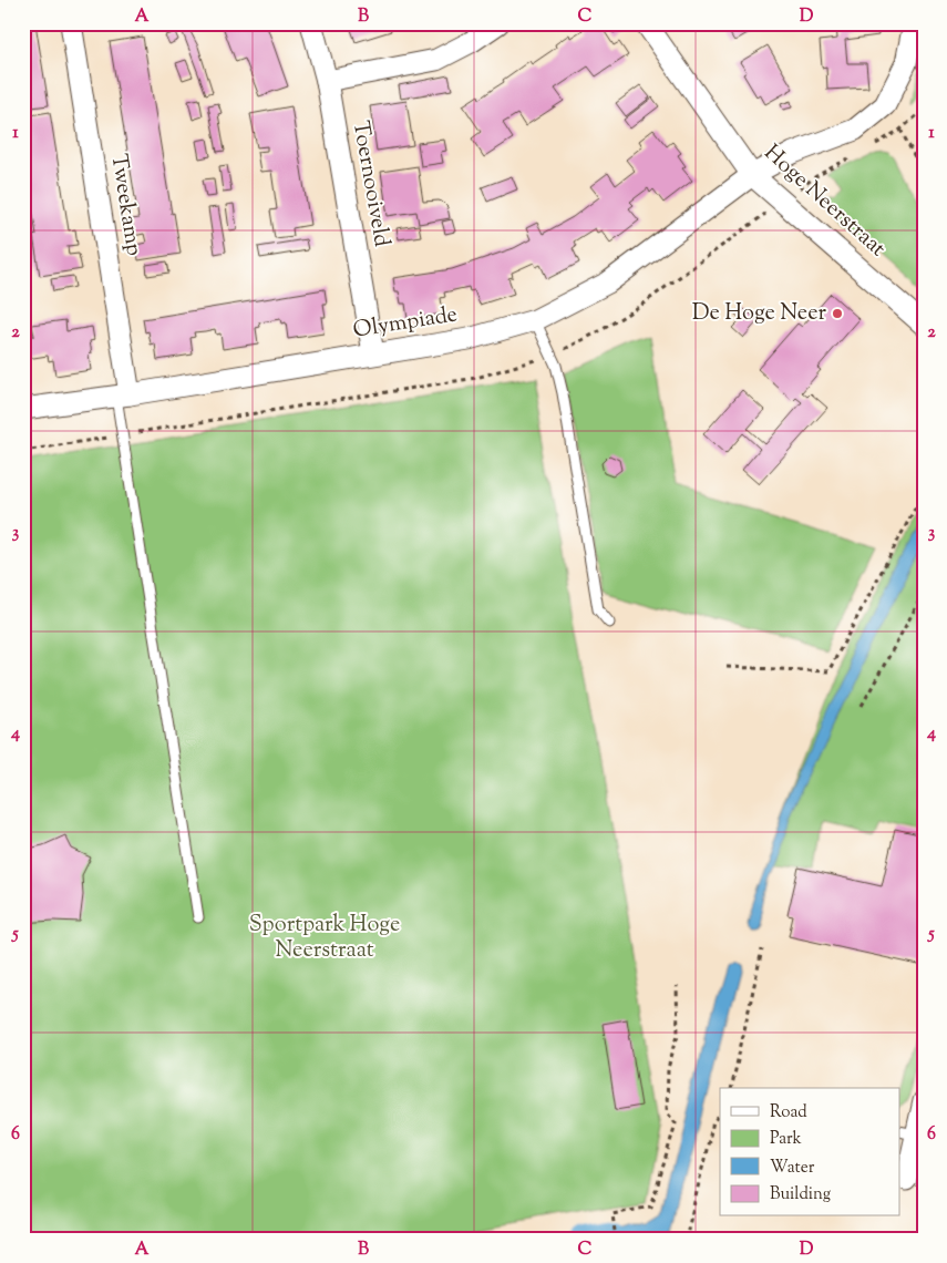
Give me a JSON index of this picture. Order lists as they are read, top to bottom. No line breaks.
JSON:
{"streets":{"street":["Toernooiveld","Hoge Neerstraat","Tweekamp","Olympiade"]},"crossings":[["Toernooiveld","Olympiade"],["Hoge Neerstraat","Olympiade"],["Tweekamp","Olympiade"]],"parks":["Sportpark Hoge Neerstraat"],"places":["De Hoge Neer"],"legend":["Road","Park","Water","Building"],"grid":{"columns":["A","B","C","D"],"rows":["1","2","3","4","5","6"]}}
